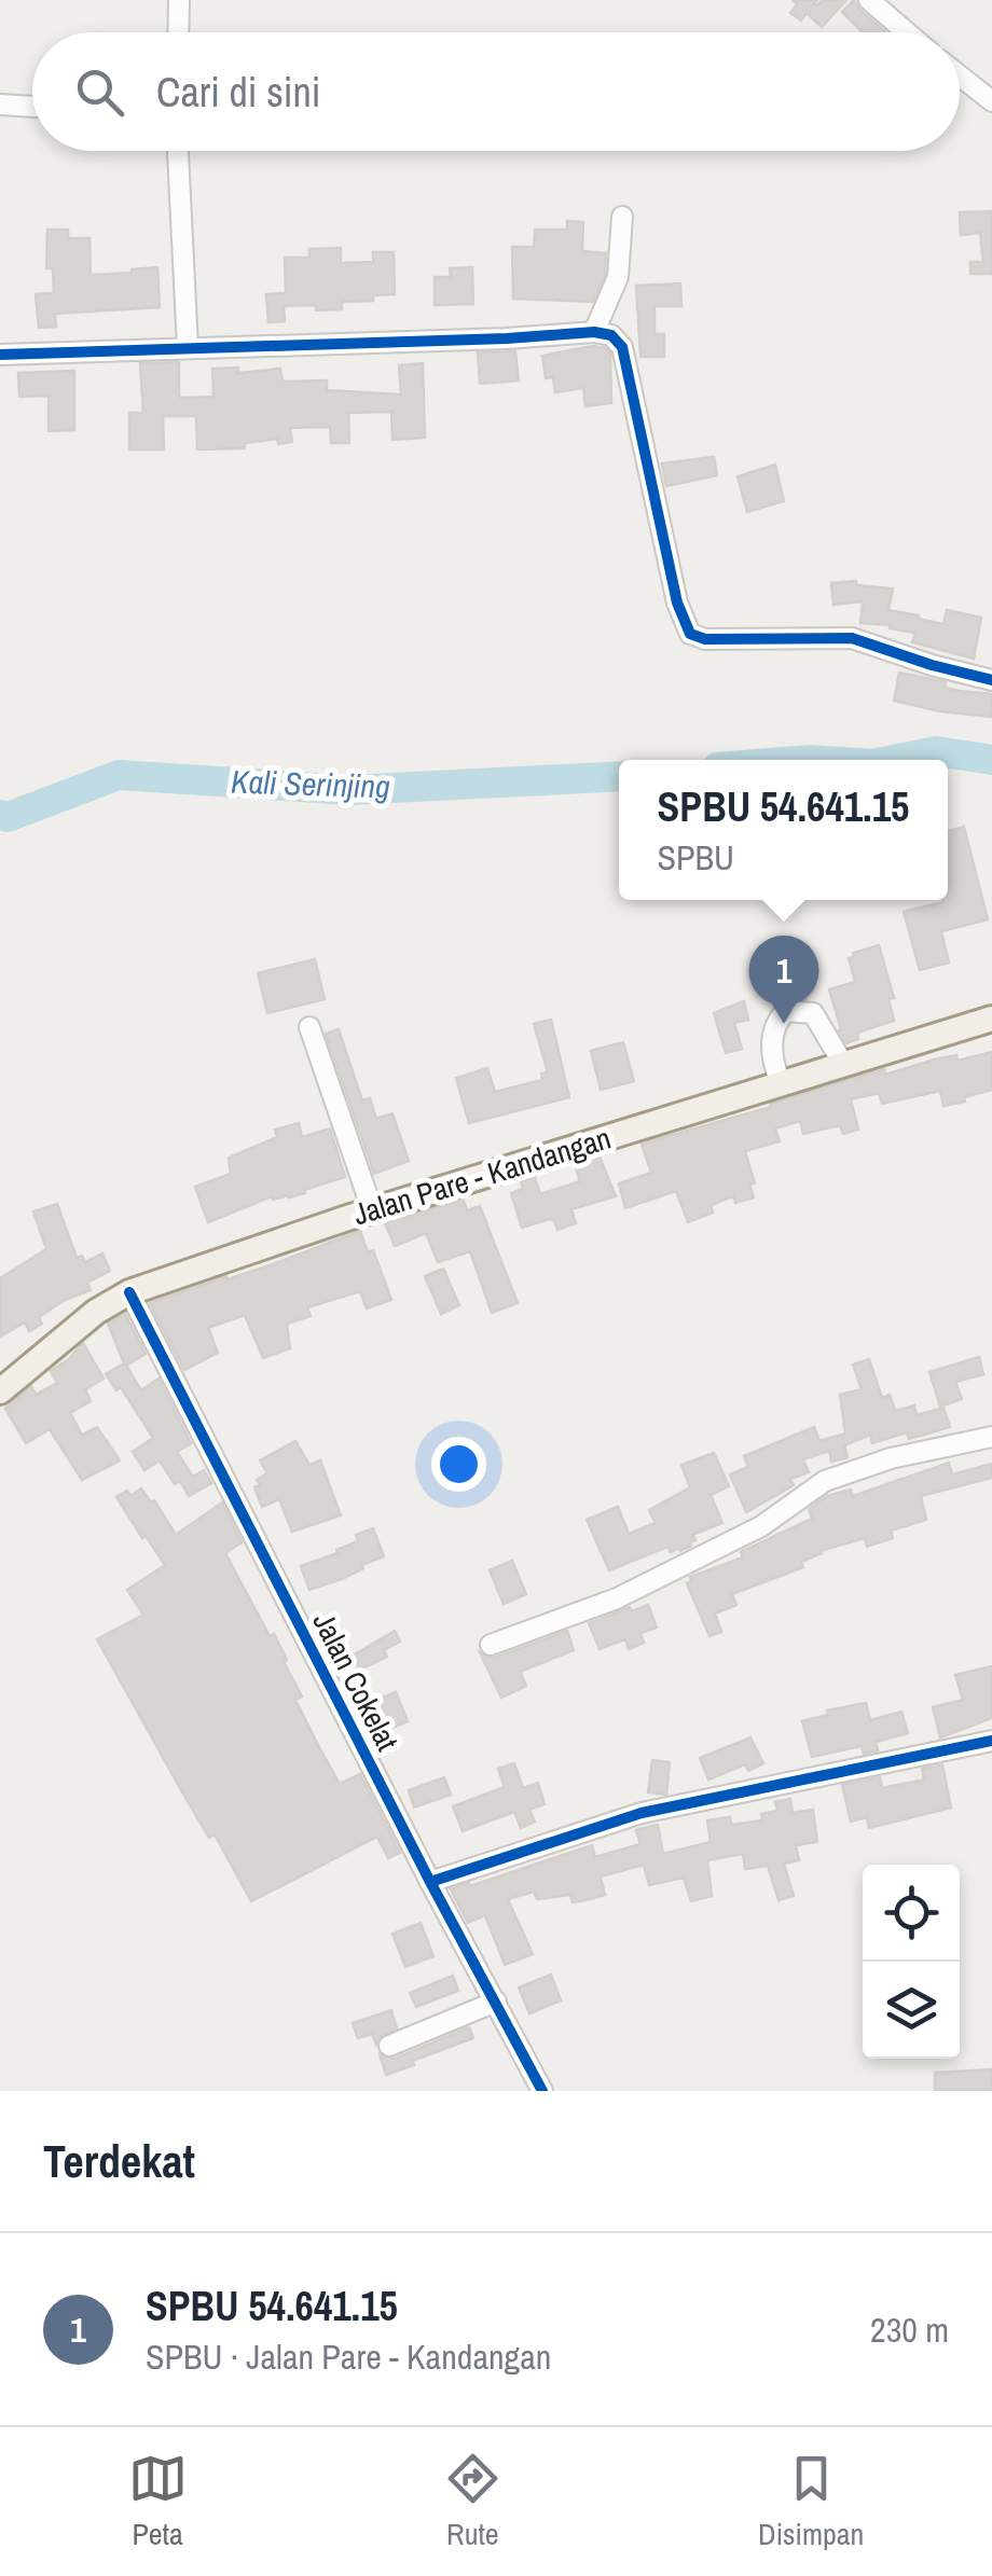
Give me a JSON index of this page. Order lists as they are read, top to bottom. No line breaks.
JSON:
{"streets":{"main road":["Jalan Pare - Kandangan"],"street":["Jalan Cokelat"]},"crossings":[["Jalan Pare - Kandangan","Jalan Cokelat"]],"water":["Kali Serinjing"],"page":{"search":"Cari di sini","popup":["SPBU 54.641.15","SPBU"],"pins":"1","heading":"Terdekat","list":[{"mark":"1","name":"SPBU 54.641.15","note":"SPBU · Jalan Pare - Kandangan","value":"230 m"}],"nav":["Peta","Rute","Disimpan"]}}
